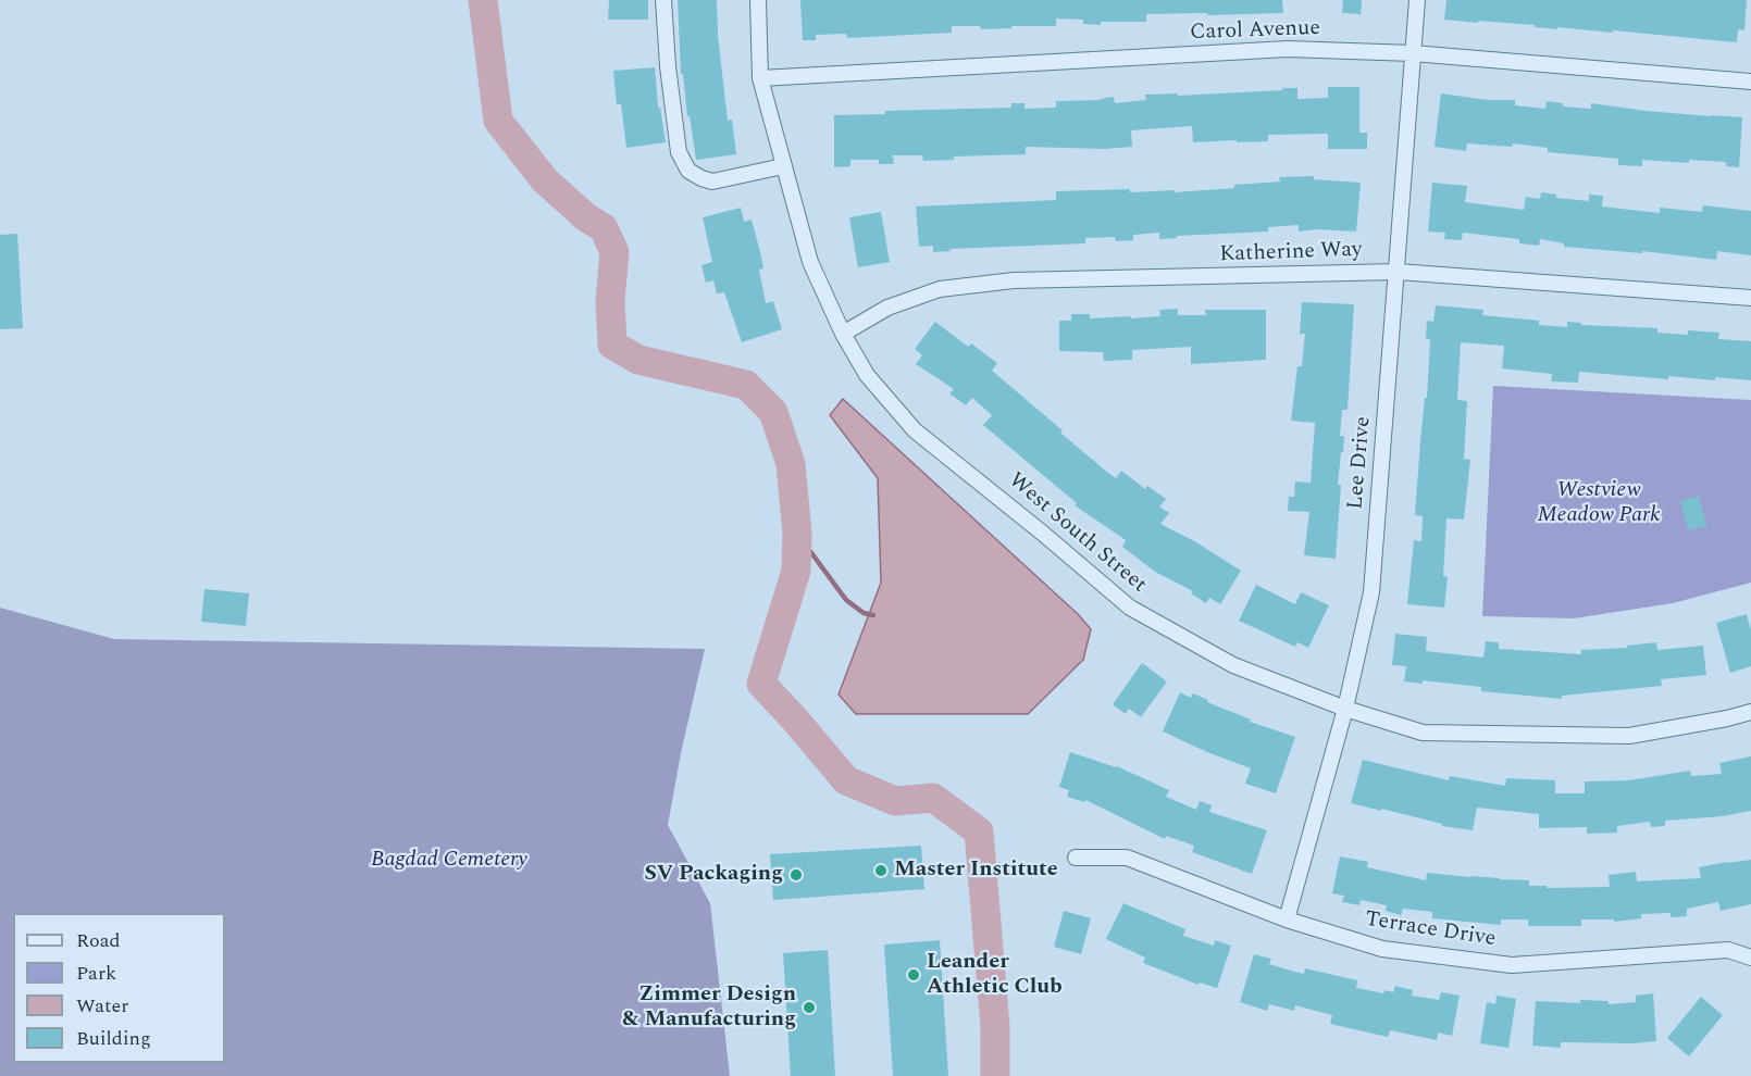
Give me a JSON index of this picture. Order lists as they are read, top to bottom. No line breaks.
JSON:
{"streets":{"street":["Carol Avenue","Katherine Way","Lee Drive","West South Street","Terrace Drive"]},"crossings":[["Carol Avenue","Lee Drive"],["Carol Avenue","West South Street"],["Katherine Way","Lee Drive"],["Katherine Way","West South Street"],["Lee Drive","West South Street"],["Lee Drive","Terrace Drive"]],"parks":["Westview Meadow Park","Bagdad Cemetery"],"places":["Master Institute","SV Packaging","Leander Athletic Club","Zimmer Design & Manufacturing"],"legend":["Road","Park","Water","Building"]}
